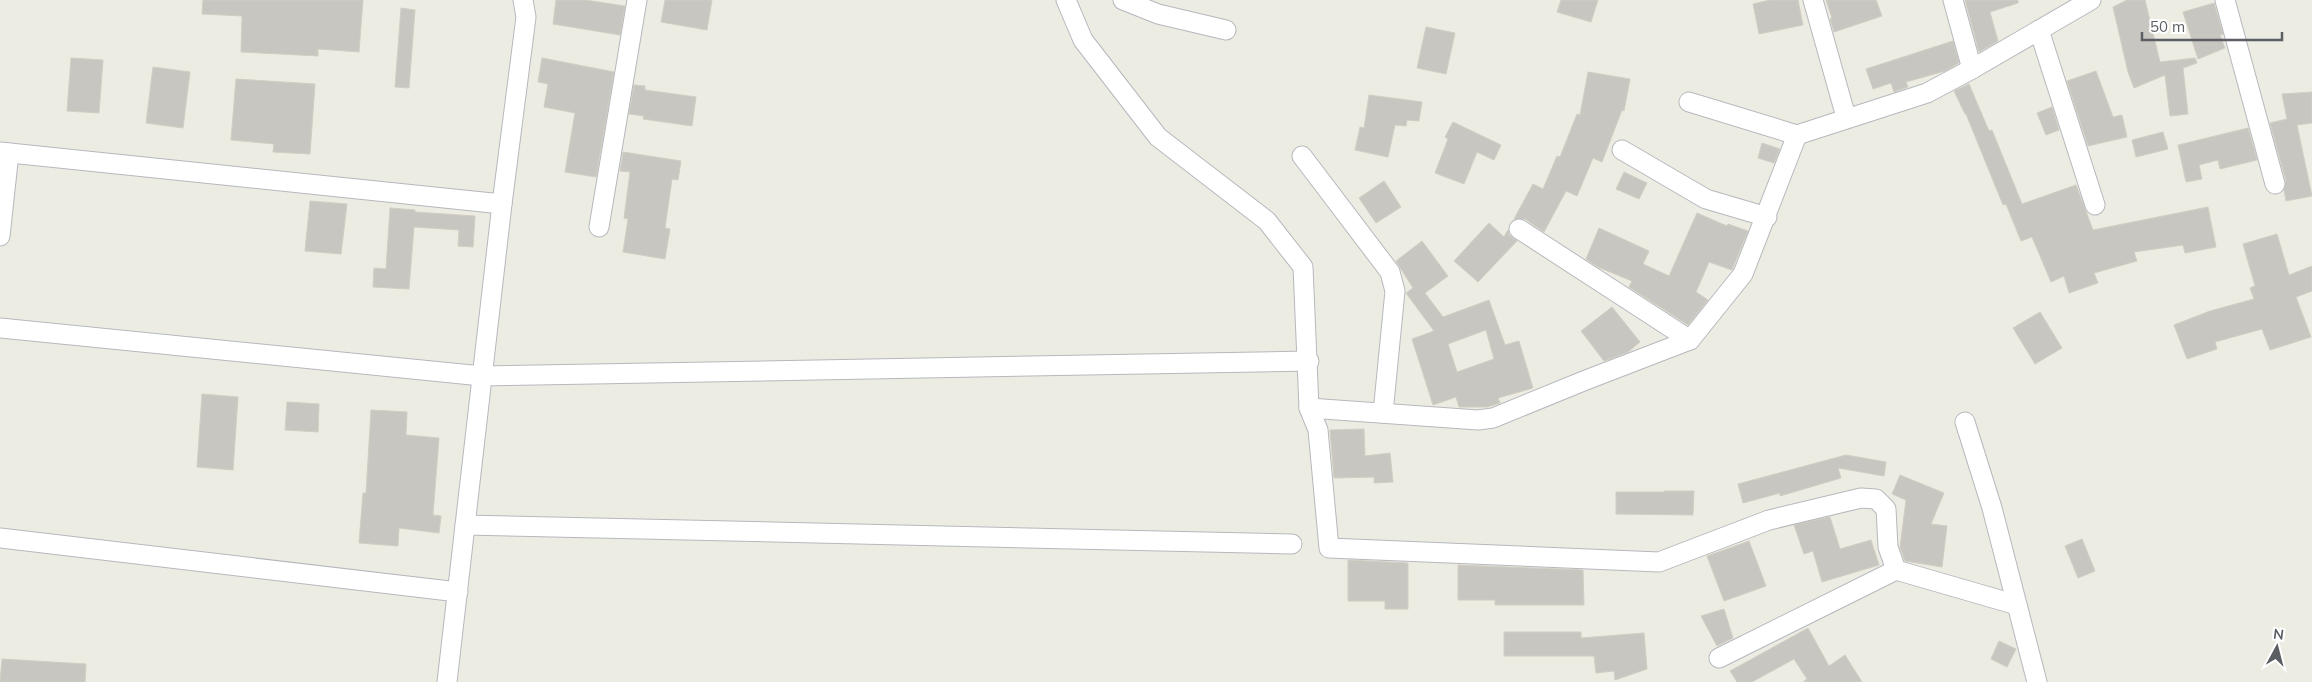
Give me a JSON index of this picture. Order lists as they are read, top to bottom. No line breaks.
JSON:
{"scale_bar":"50 m","north":"top"}
